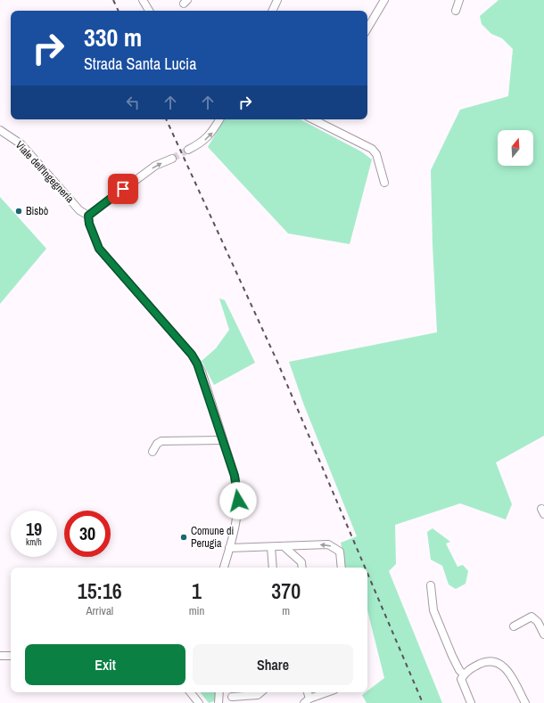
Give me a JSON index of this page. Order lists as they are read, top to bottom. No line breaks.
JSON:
{"streets":{"street":["Viale dell'Ingegneria"]},"places":["Bisbò","Comune di Perugia"],"north":"top","page":{"turn":["330 m","Strada Santa Lucia"],"speed":"19 km/h","limit":"30","eta":["15:16","Arrival","1","min","370","m"],"buttons":["Exit","Share"]}}
